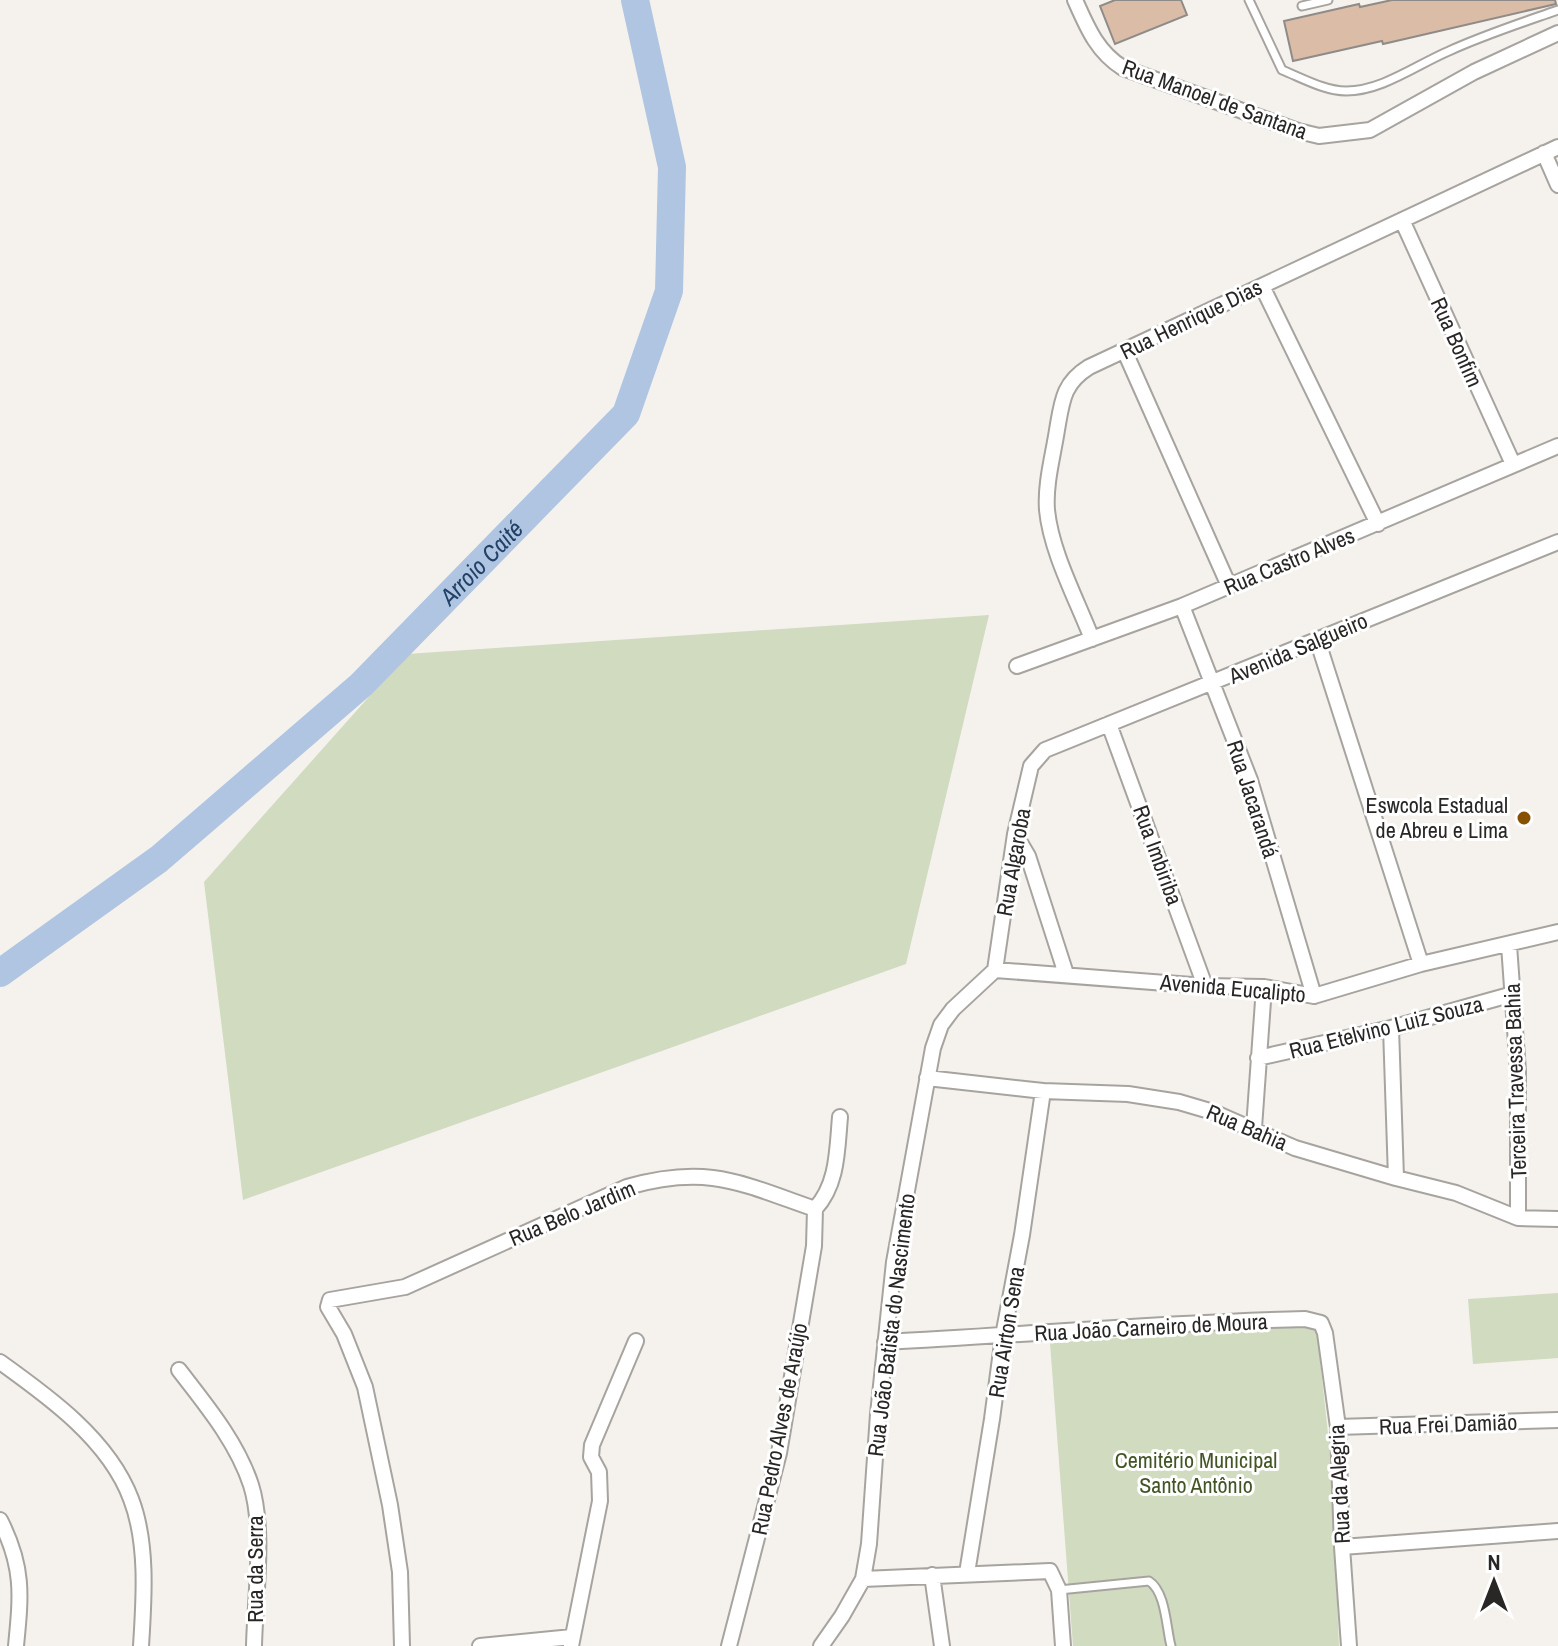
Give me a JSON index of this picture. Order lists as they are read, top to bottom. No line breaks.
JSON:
{"streets":{"street":["Rua Manoel de Santana","Rua Henrique Dias","Rua Bonfim","Rua Castro Alves","Avenida Salgueiro","Rua Jacarandá","Rua Imbiriba","Rua Algaroba","Avenida Eucalipto","Rua Etelvino Luiz Souza","Terceira Travessa Bahia","Rua Bahia","Rua Belo Jardim","Rua João Batista do Nascimento","Rua João Carneiro de Moura","Rua Airton Sena","Rua Frei Damião","Rua Pedro Alves de Araújo","Rua da Alegria","Rua da Serra"]},"crossings":[["Rua Henrique Dias","Rua Bonfim"],["Rua Henrique Dias","Rua Castro Alves"],["Rua Bonfim","Rua Castro Alves"],["Rua Castro Alves","Rua Jacarandá"],["Avenida Salgueiro","Rua Jacarandá"],["Avenida Salgueiro","Rua Imbiriba"],["Avenida Salgueiro","Rua Algaroba"],["Rua Jacarandá","Avenida Eucalipto"],["Rua Imbiriba","Avenida Eucalipto"],["Rua Algaroba","Avenida Eucalipto"],["Rua Algaroba","Rua João Batista do Nascimento"],["Avenida Eucalipto","Terceira Travessa Bahia"],["Avenida Eucalipto","Rua João Batista do Nascimento"],["Rua Etelvino Luiz Souza","Terceira Travessa Bahia"],["Terceira Travessa Bahia","Rua Bahia"],["Rua Bahia","Rua João Batista do Nascimento"],["Rua Bahia","Rua Airton Sena"],["Rua Belo Jardim","Rua Pedro Alves de Araújo"],["Rua João Batista do Nascimento","Rua João Carneiro de Moura"],["Rua João Carneiro de Moura","Rua Airton Sena"],["Rua João Carneiro de Moura","Rua da Alegria"],["Rua Frei Damião","Rua da Alegria"]],"water":["Arroio Caité"],"parks":["Cemitério Municipal Santo Antônio"],"places":["Eswcola Estadual de Abreu e Lima"],"north":"top"}
